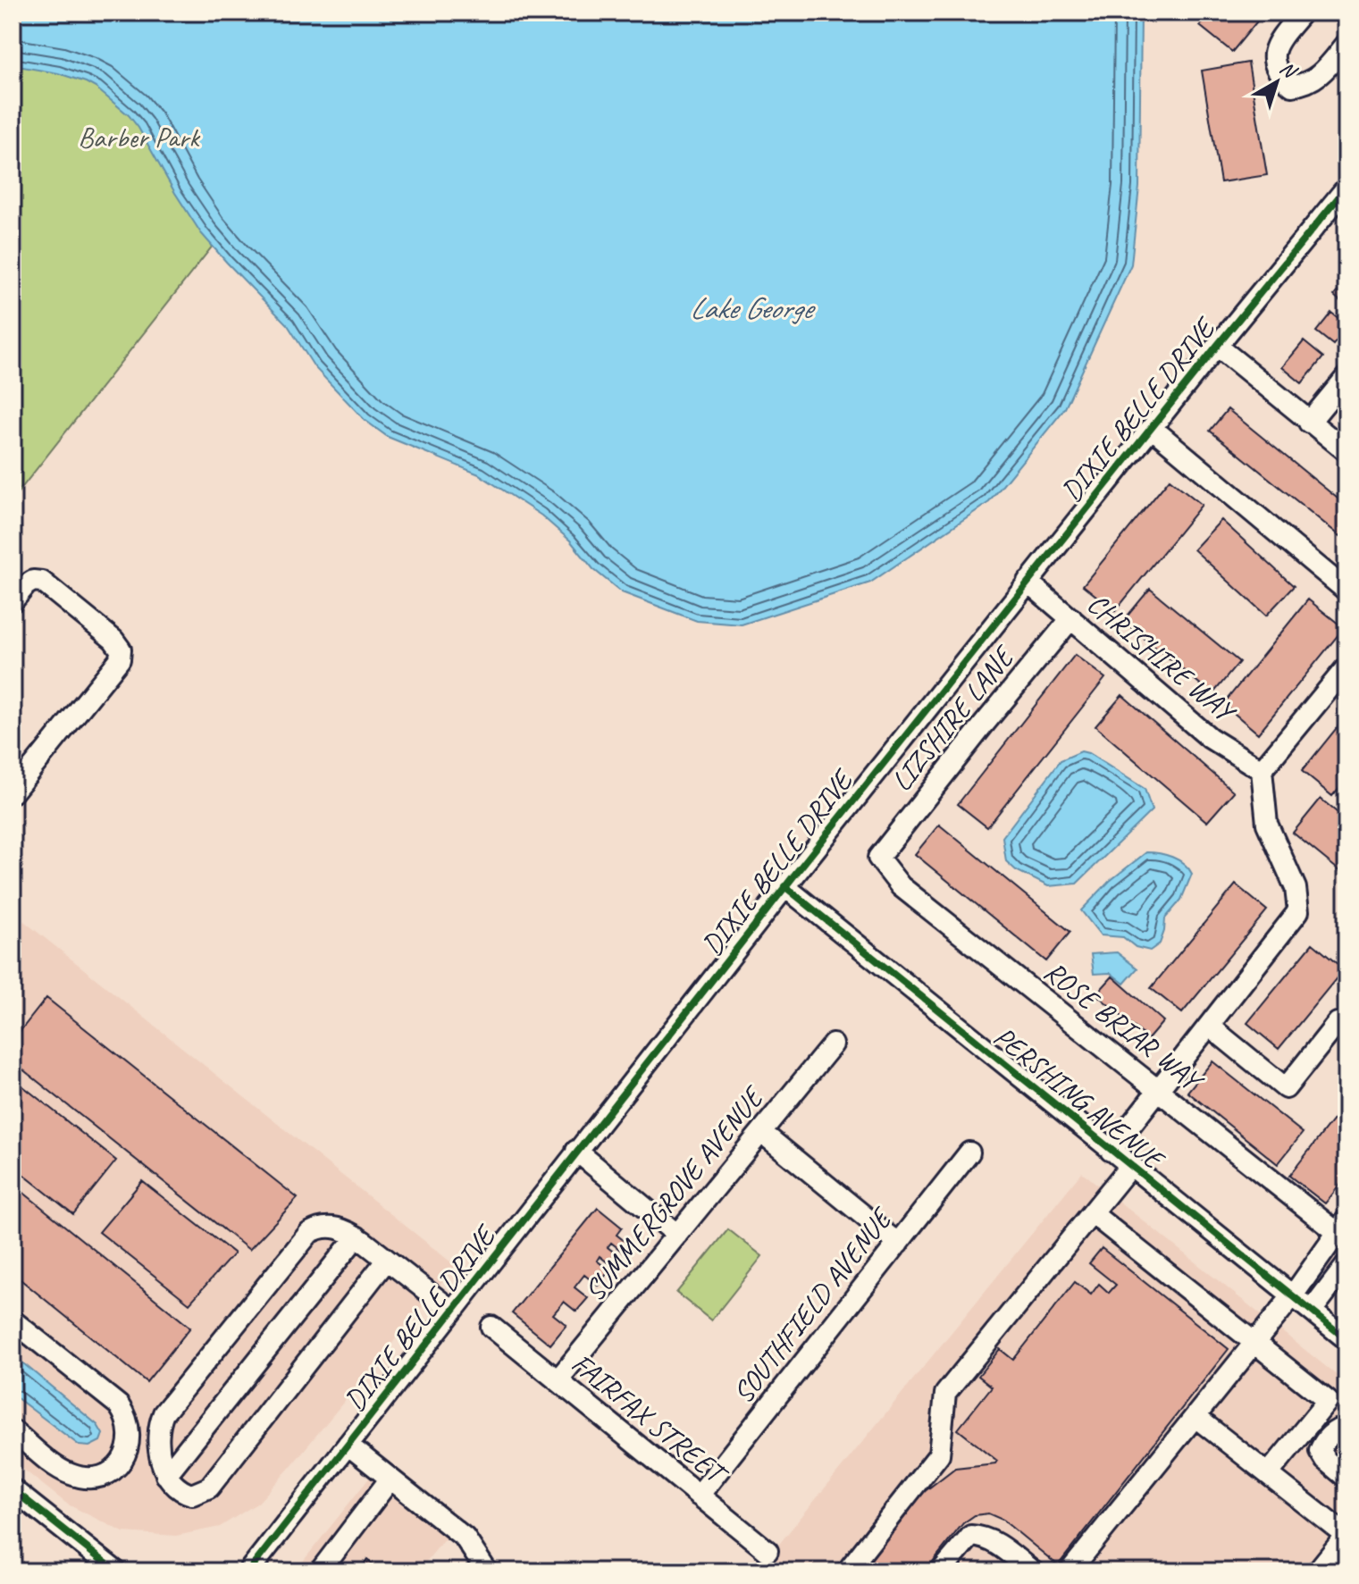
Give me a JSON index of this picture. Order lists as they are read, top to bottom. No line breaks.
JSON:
{"streets":{"street":["DIXIE BELLE DRIVE","CHRISHIRE WAY","LIZSHIRE LANE","ROSE BRIAR WAY","PERSHING AVENUE","SUMMERGROVE AVENUE","SOUTHFIELD AVENUE","FAIRFAX STREET"]},"crossings":[["DIXIE BELLE DRIVE","CHRISHIRE WAY"],["DIXIE BELLE DRIVE","PERSHING AVENUE"],["CHRISHIRE WAY","LIZSHIRE LANE"],["LIZSHIRE LANE","ROSE BRIAR WAY"],["SUMMERGROVE AVENUE","FAIRFAX STREET"],["SOUTHFIELD AVENUE","FAIRFAX STREET"]],"water":["Lake George"],"parks":["Barber Park"],"north":"top right"}
